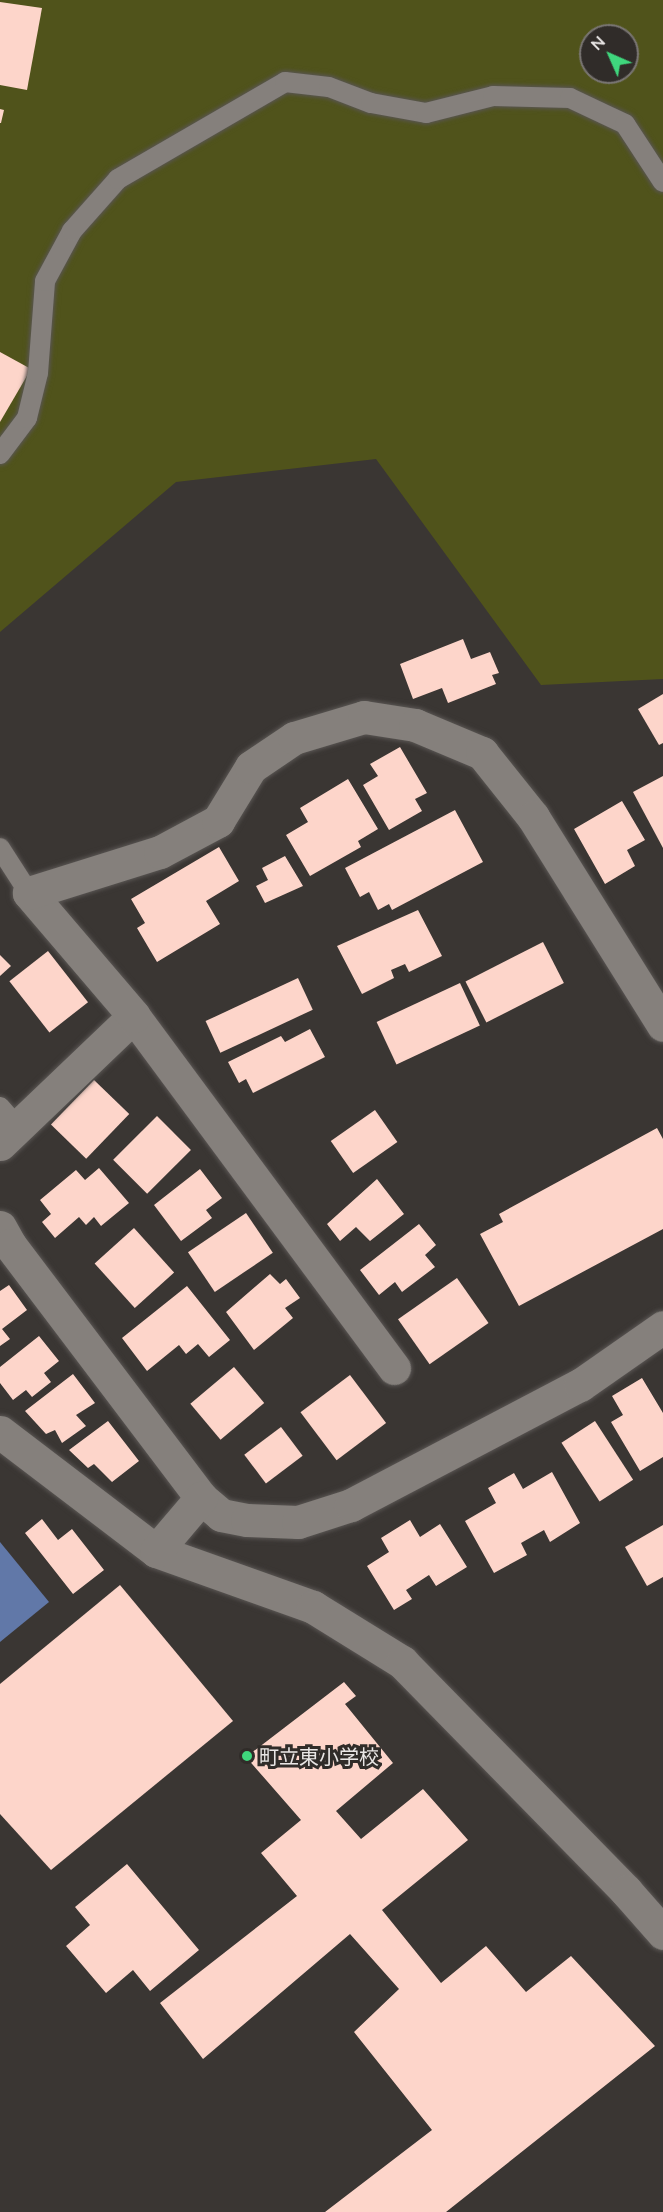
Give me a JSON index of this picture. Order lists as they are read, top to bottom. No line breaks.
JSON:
{"places":["町立東小学校"],"north":"top left"}
